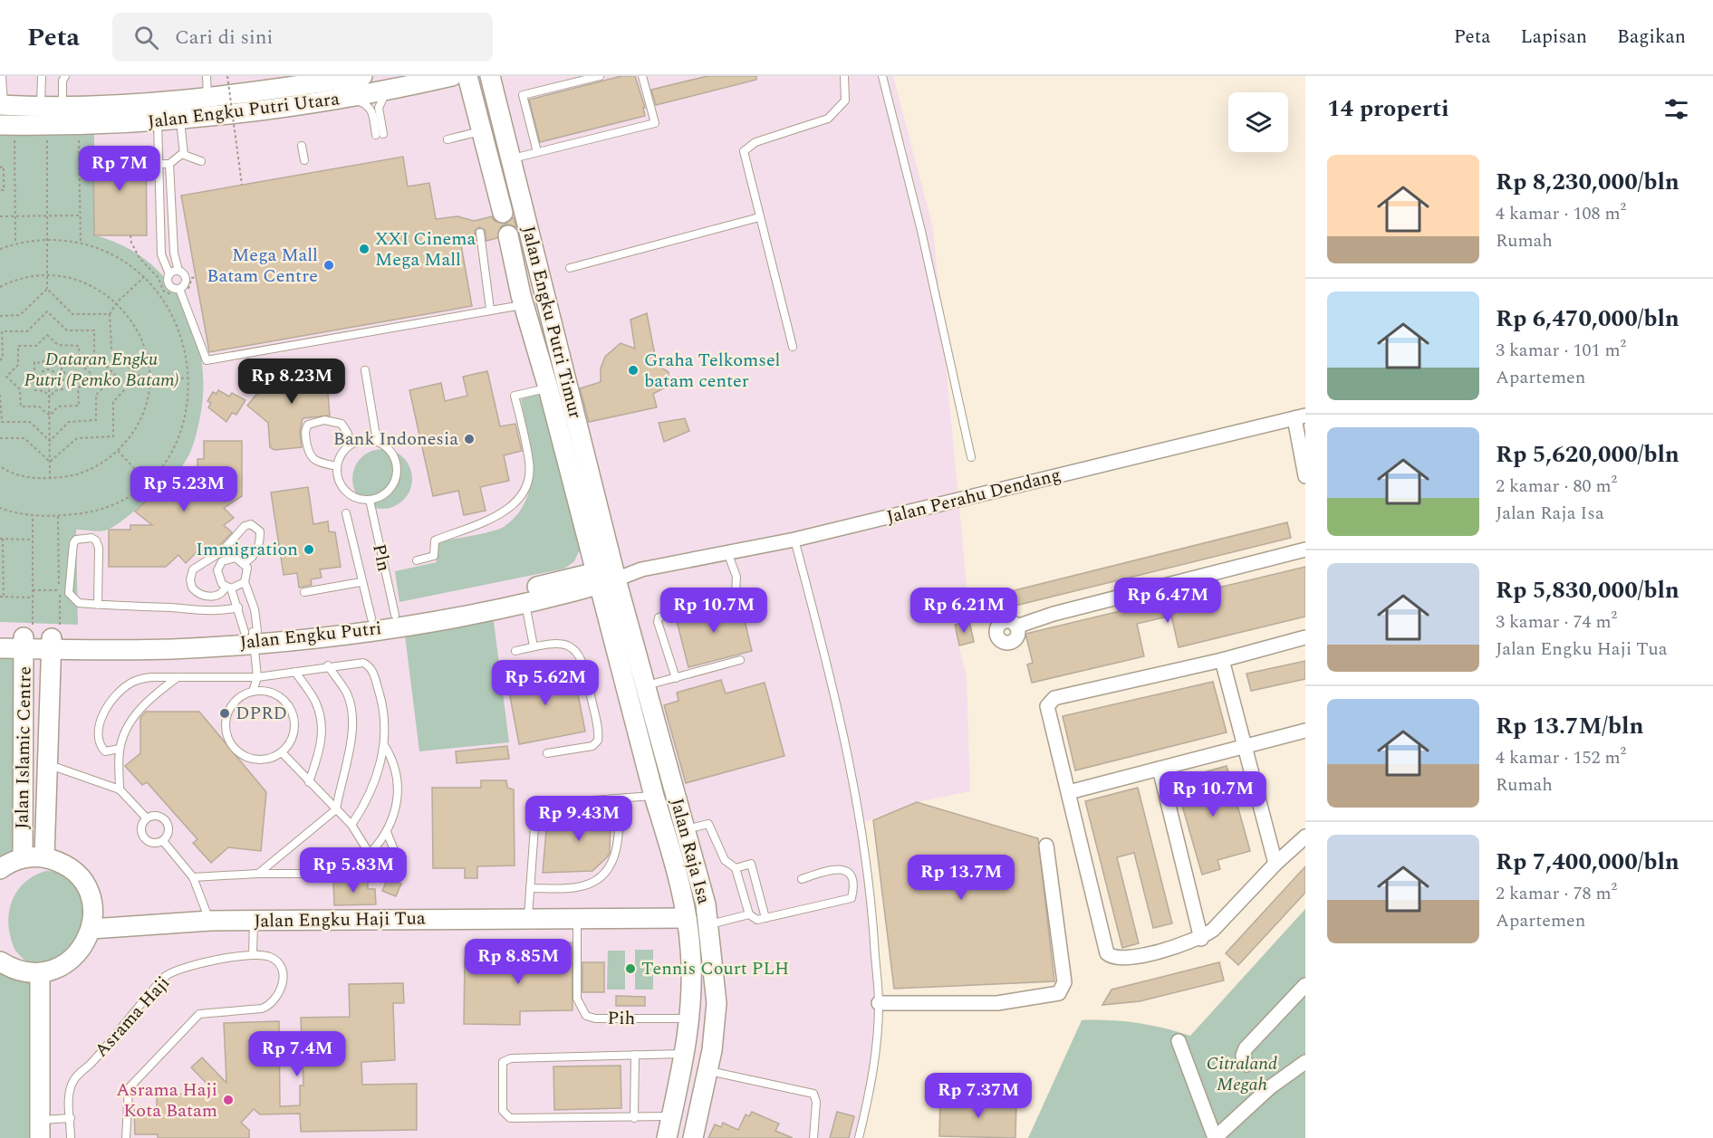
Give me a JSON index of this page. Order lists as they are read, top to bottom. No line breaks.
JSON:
{"streets":{"main road":["Jalan Engku Putri Utara","Jalan Engku Putri Timur","Jalan Engku Putri","Jalan Islamic Centre","Jalan Raja Isa","Jalan Engku Haji Tua"],"street":["Jalan Perahu Dendang"],"lane":["Pln","Asrama Haji","Pih"]},"crossings":[["Jalan Engku Putri Timur","Jalan Perahu Dendang"],["Jalan Engku Putri Timur","Jalan Engku Putri"],["Jalan Engku Putri Timur","Jalan Raja Isa"],["Jalan Perahu Dendang","Jalan Engku Putri"],["Jalan Perahu Dendang","Jalan Raja Isa"],["Pln","Jalan Engku Putri"],["Jalan Engku Putri","Jalan Islamic Centre"],["Jalan Engku Putri","Jalan Raja Isa"],["Jalan Raja Isa","Jalan Engku Haji Tua"],["Jalan Raja Isa","Pih"],["Jalan Engku Haji Tua","Pih"]],"parks":["Dataran Engku Putri (Pemko Batam)","Citraland Megah"],"places":["XXI Cinema Mega Mall","Mega Mall Batam Centre","Graha Telkomsel batam center","Bank Indonesia","Immigration","DPRD","Tennis Court PLH","Asrama Haji Kota Batam"],"page":{"header":"Peta","search":"Cari di sini","nav":["Peta","Lapisan","Bagikan"],"heading":"14 properti","list":[{"name":"Rp 8,230,000/bln","note":"4 kamar · 108 m² · Rumah"},{"name":"Rp 6,470,000/bln","note":"3 kamar · 101 m² · Apartemen"},{"name":"Rp 5,620,000/bln","note":"2 kamar · 80 m² · Jalan Raja Isa"},{"name":"Rp 5,830,000/bln","note":"3 kamar · 74 m² · Jalan Engku Haji Tua"},{"name":"Rp 13.7M/bln","note":"4 kamar · 152 m² · Rumah"},{"name":"Rp 7,400,000/bln","note":"2 kamar · 78 m² · Apartemen"}],"price":["Rp 7M","Rp 8.23M","Rp 5.23M","Rp 6.47M","Rp 10.7M","Rp 6.21M","Rp 5.62M","Rp 10.7M","Rp 9.43M","Rp 5.83M","Rp 13.7M","Rp 8.85M","Rp 7.4M","Rp 7.37M"]}}
